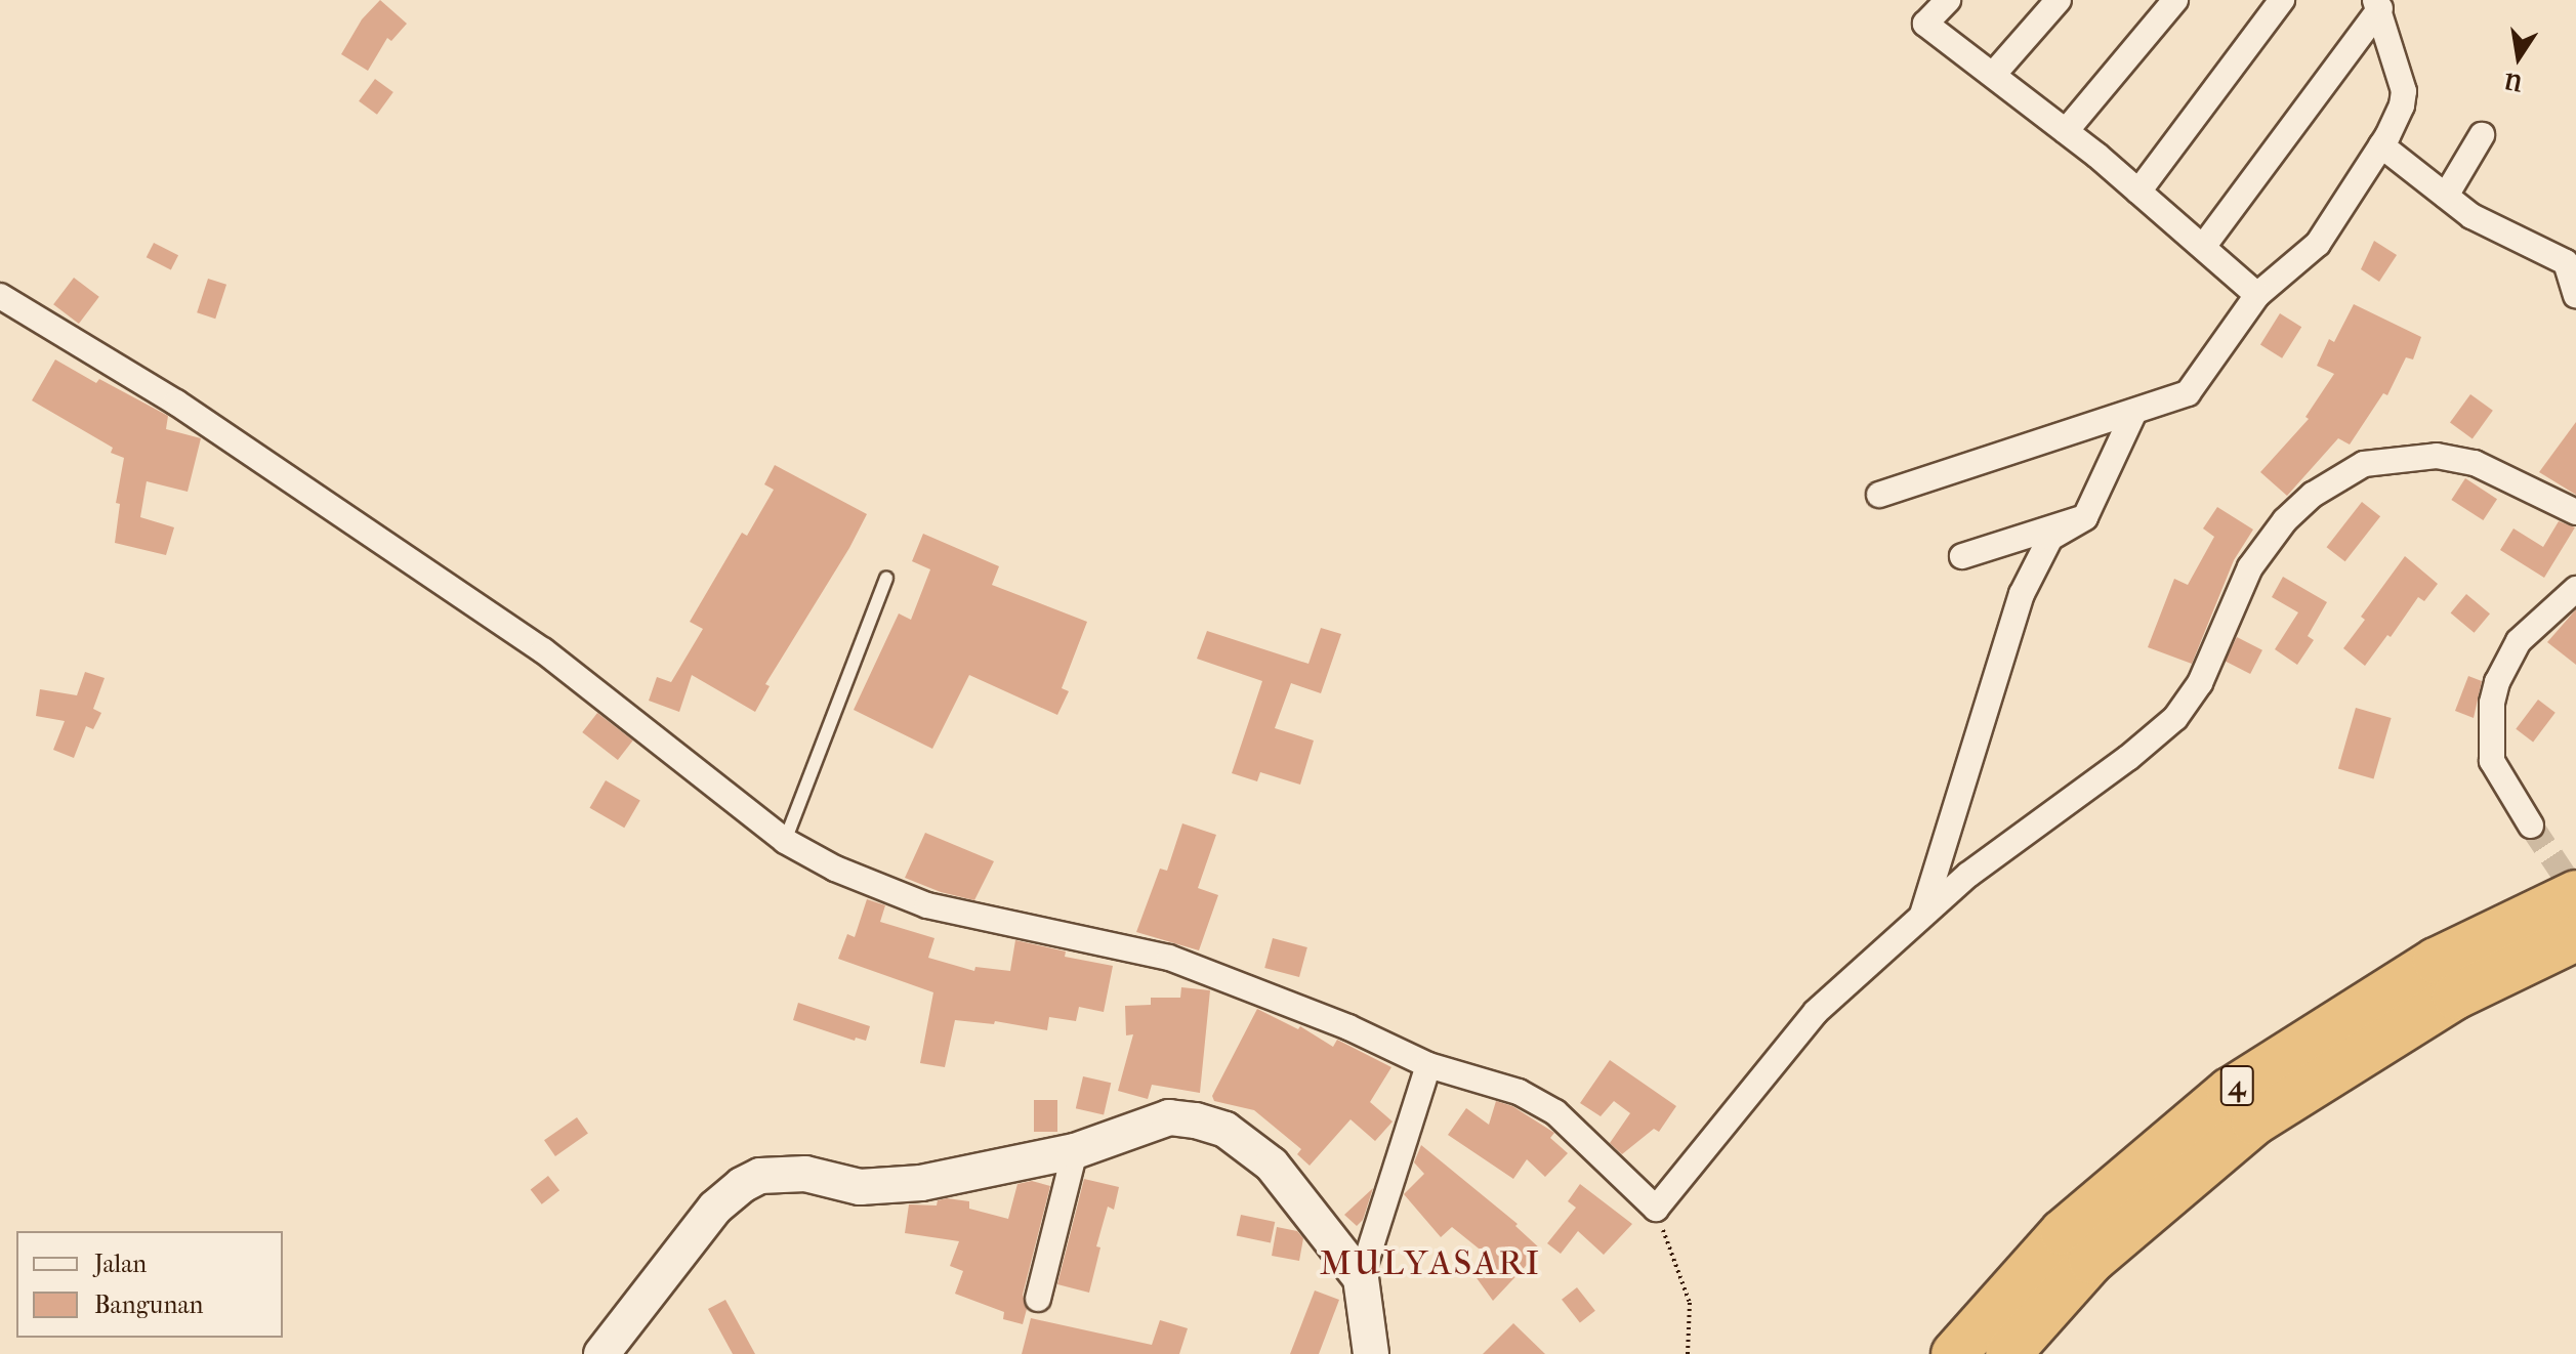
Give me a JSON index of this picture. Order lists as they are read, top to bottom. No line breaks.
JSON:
{"streets":{"highway":["4"]},"districts":["MULYASARI"],"legend":["Jalan","Bangunan"],"north":"bottom"}
